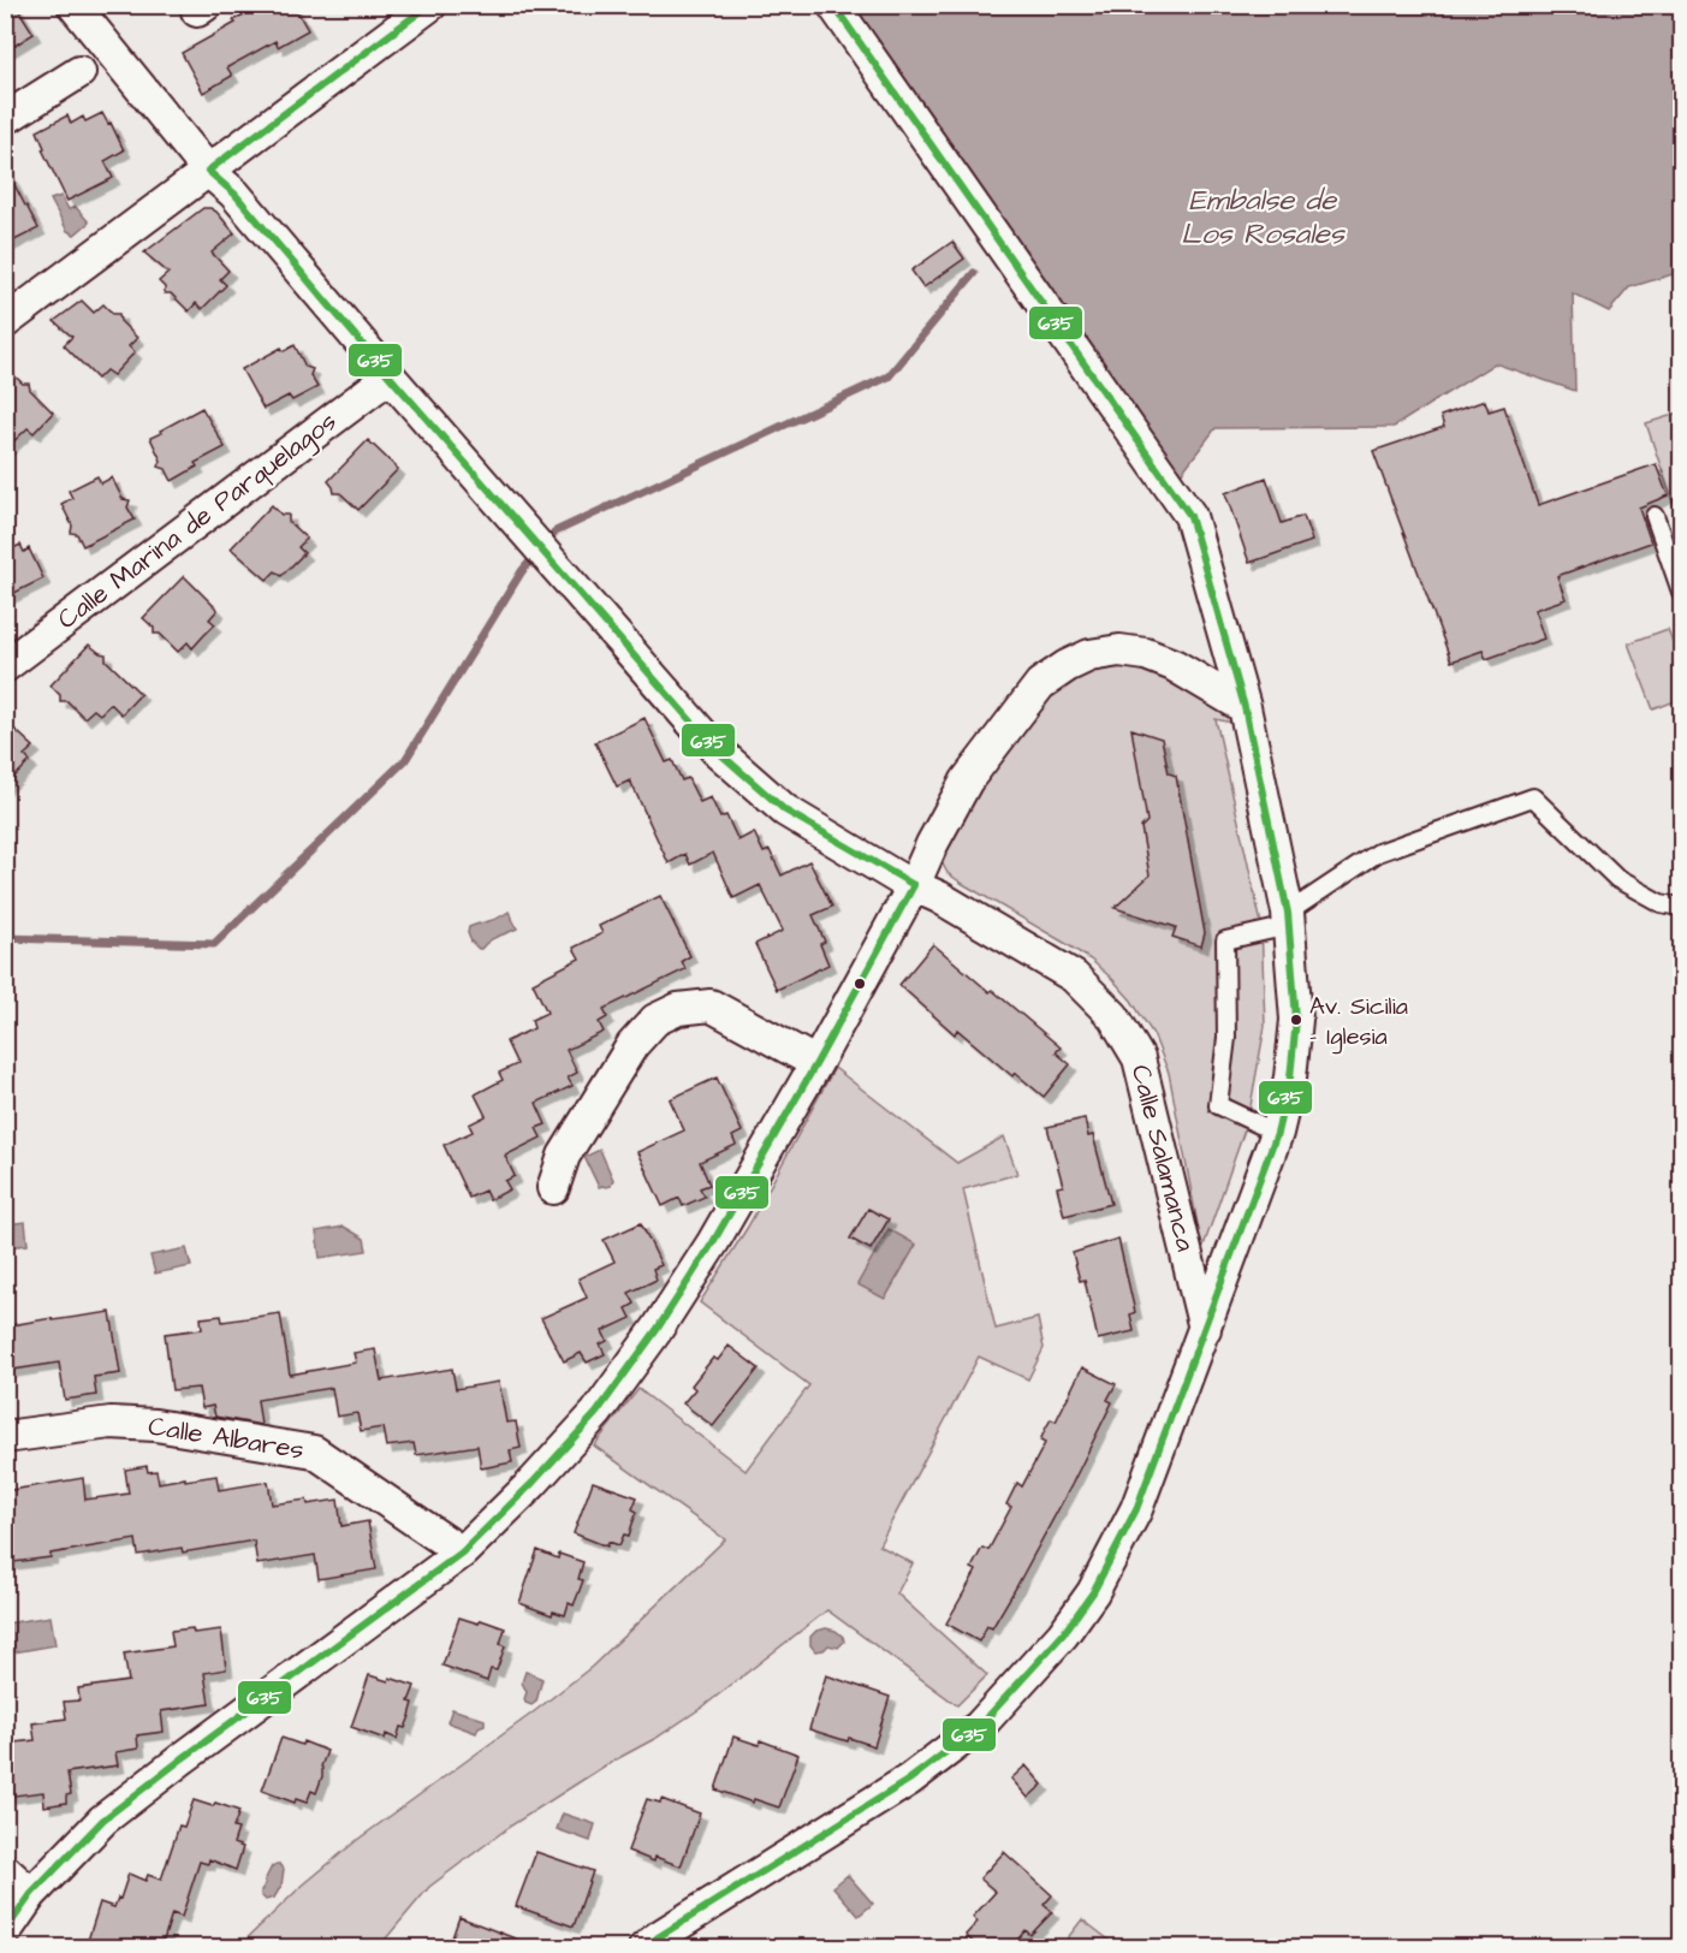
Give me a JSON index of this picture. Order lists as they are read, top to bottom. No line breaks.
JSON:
{"streets":{"street":["Calle Marina de Parquelagos","Calle Salamanca","Calle Albares"]},"crossings":[["Calle Marina de Parquelagos","Calle Salamanca"]],"water":["Embalse de Los Rosales"],"places":["Av. Sicilia - Iglesia"],"lines":["transit line 635"]}
